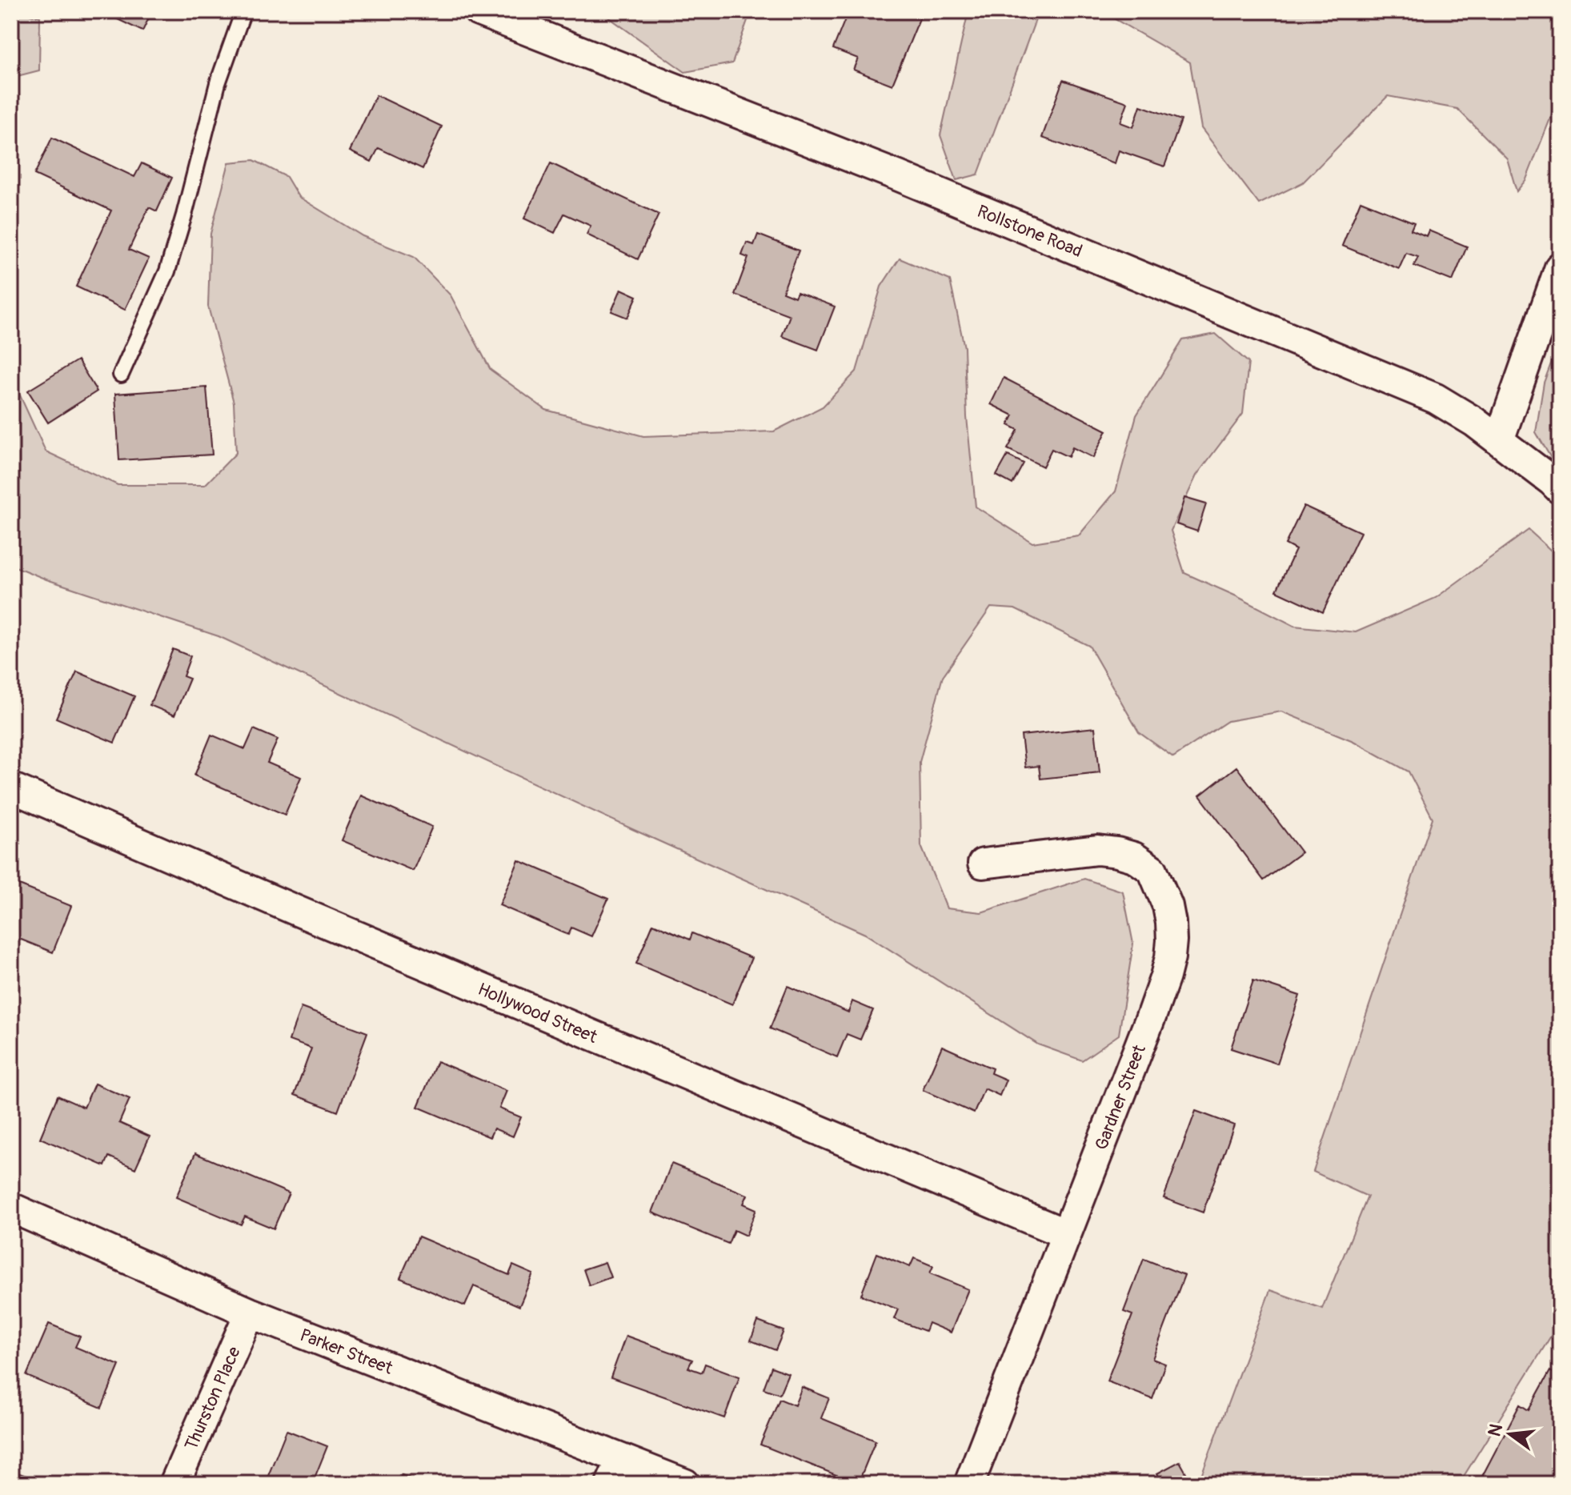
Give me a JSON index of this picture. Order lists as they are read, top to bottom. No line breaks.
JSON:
{"streets":{"street":["Rollstone Road","Hollywood Street","Gardner Street","Parker Street","Thurston Place"]},"crossings":[["Hollywood Street","Gardner Street"],["Parker Street","Thurston Place"]],"north":"left"}
